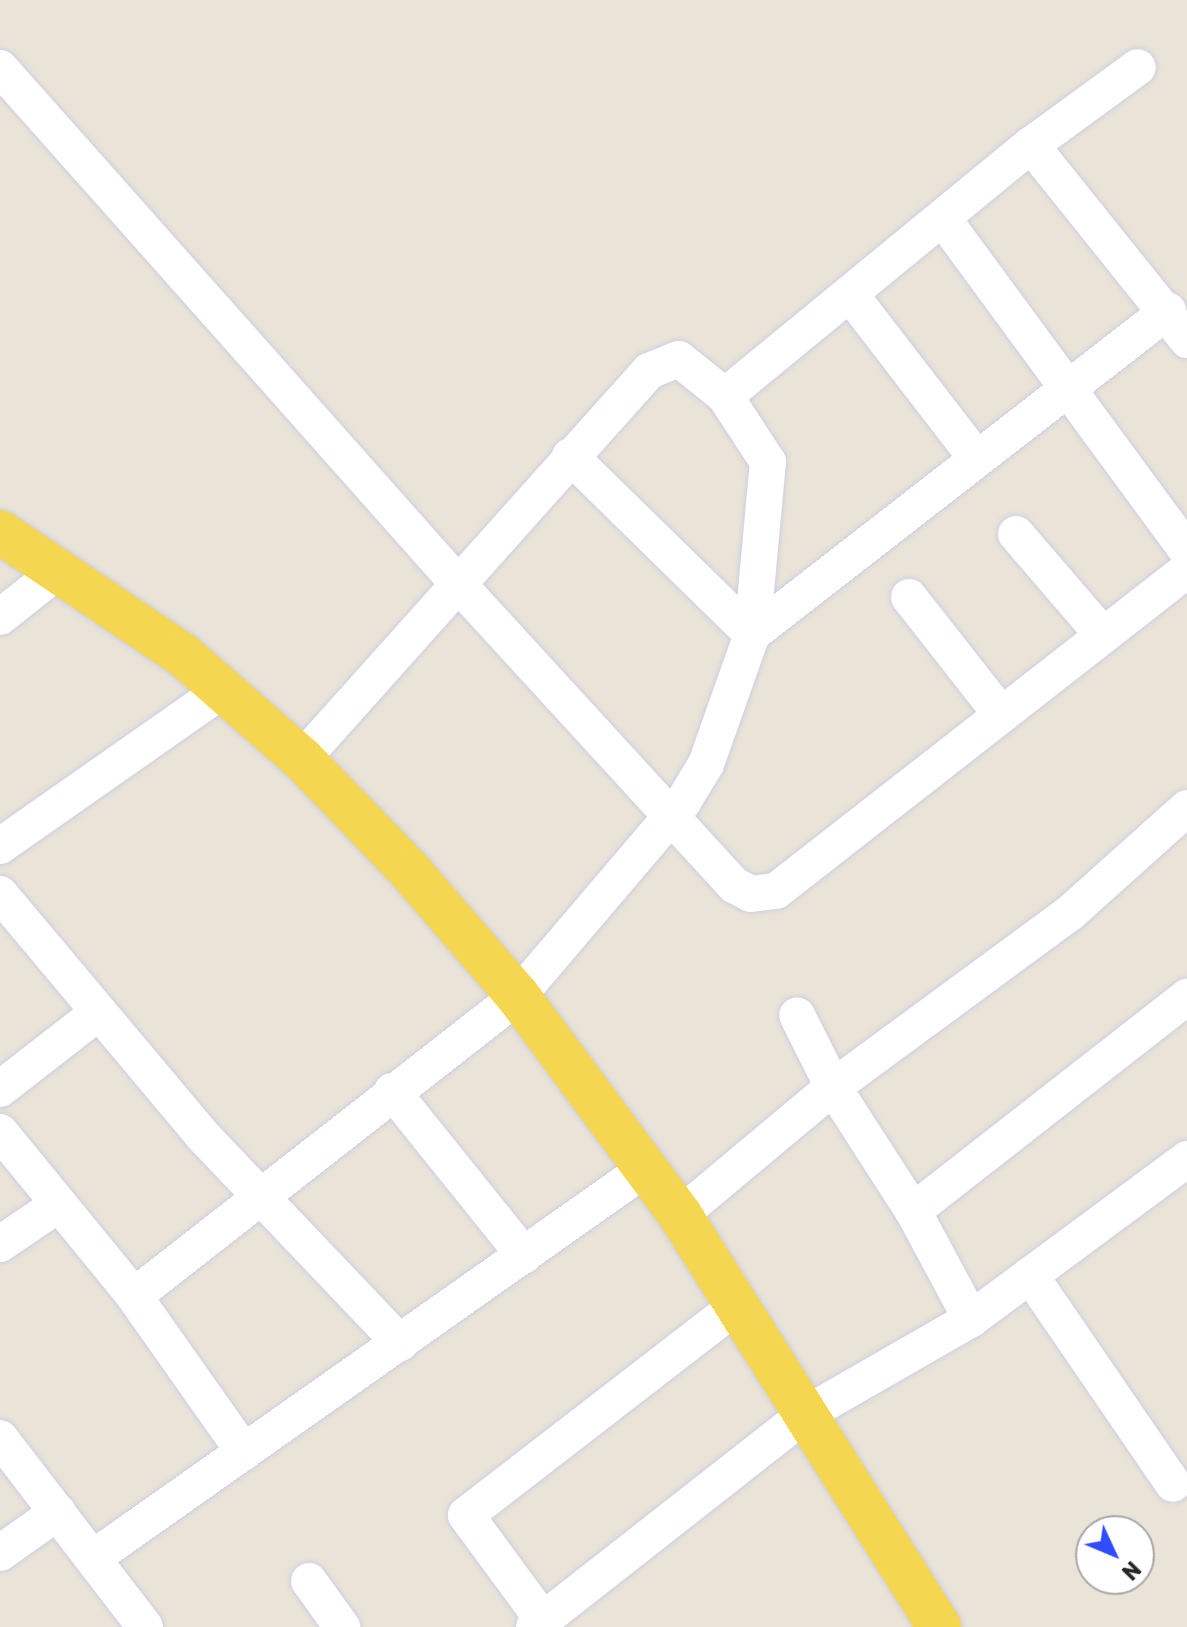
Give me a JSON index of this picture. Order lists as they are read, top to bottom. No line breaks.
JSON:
{"north":"bottom right"}
